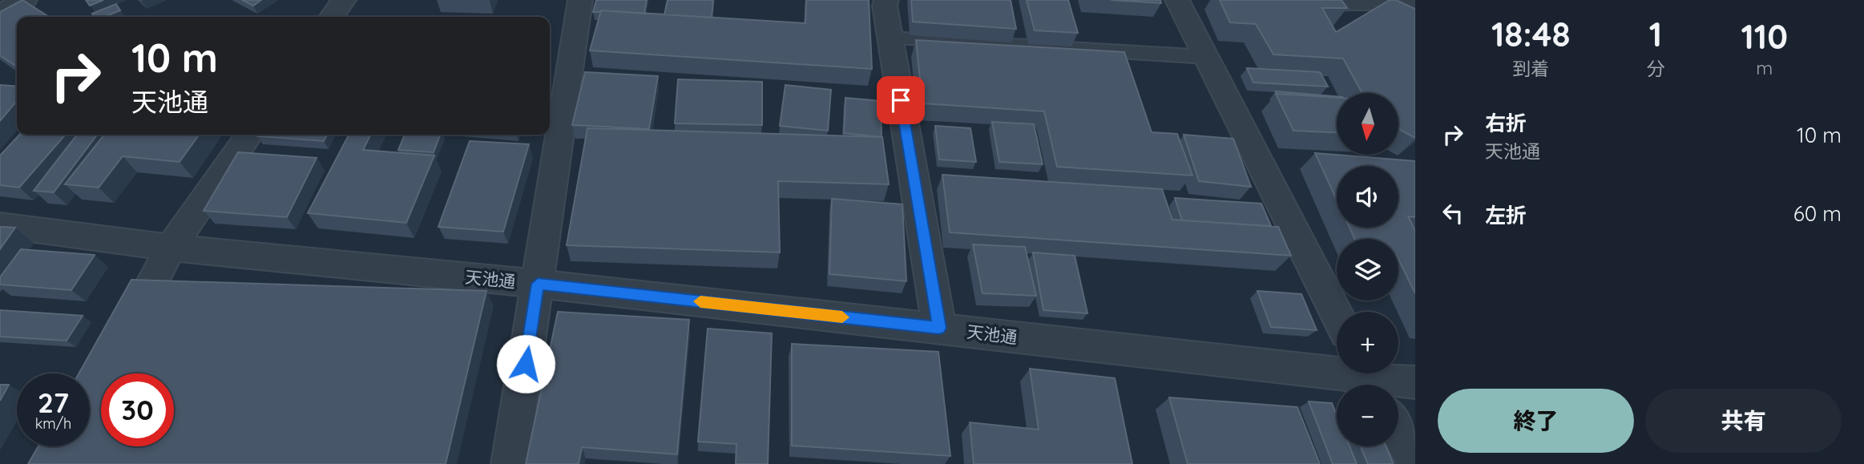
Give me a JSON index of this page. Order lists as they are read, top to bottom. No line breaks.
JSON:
{"streets":{"street":["天池通"]},"north":"bottom","page":{"eta":["18:48","到着","1","分","110","m"],"turn":["10 m","天池通"],"map_buttons":["+","−"],"list":[{"name":"右折","note":"天池通","value":"10 m"},{"name":"左折","value":"60 m"}],"speed":"27 km/h","limit":"30","buttons":["終了","共有"]}}
